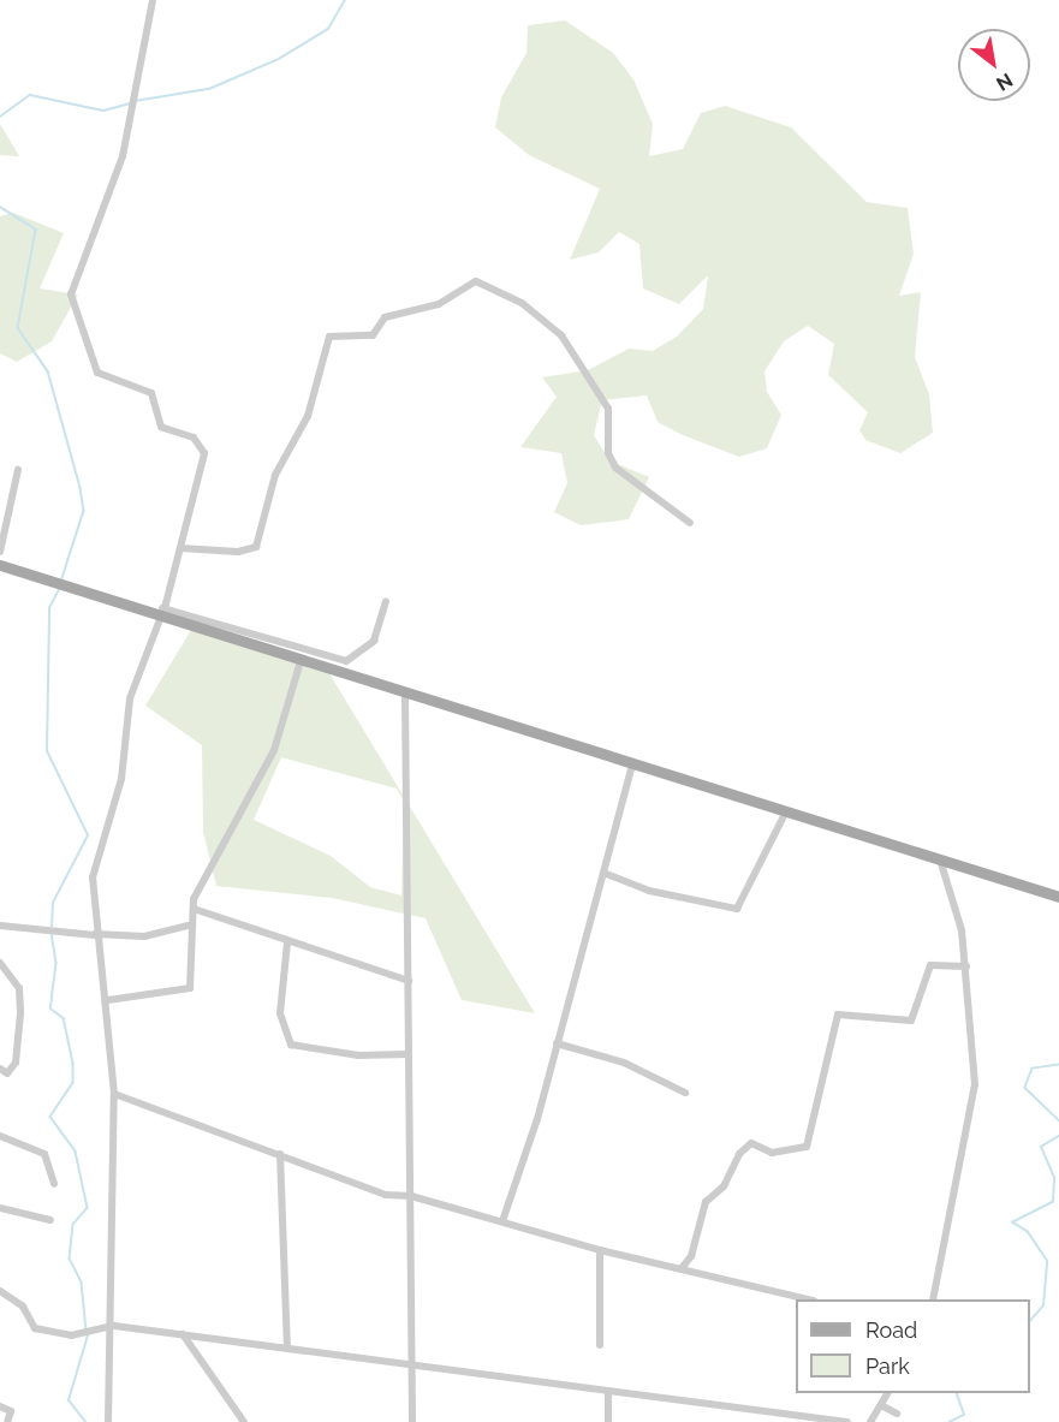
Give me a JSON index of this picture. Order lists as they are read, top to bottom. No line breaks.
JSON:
{"legend":["Road","Park"],"north":"bottom right"}
